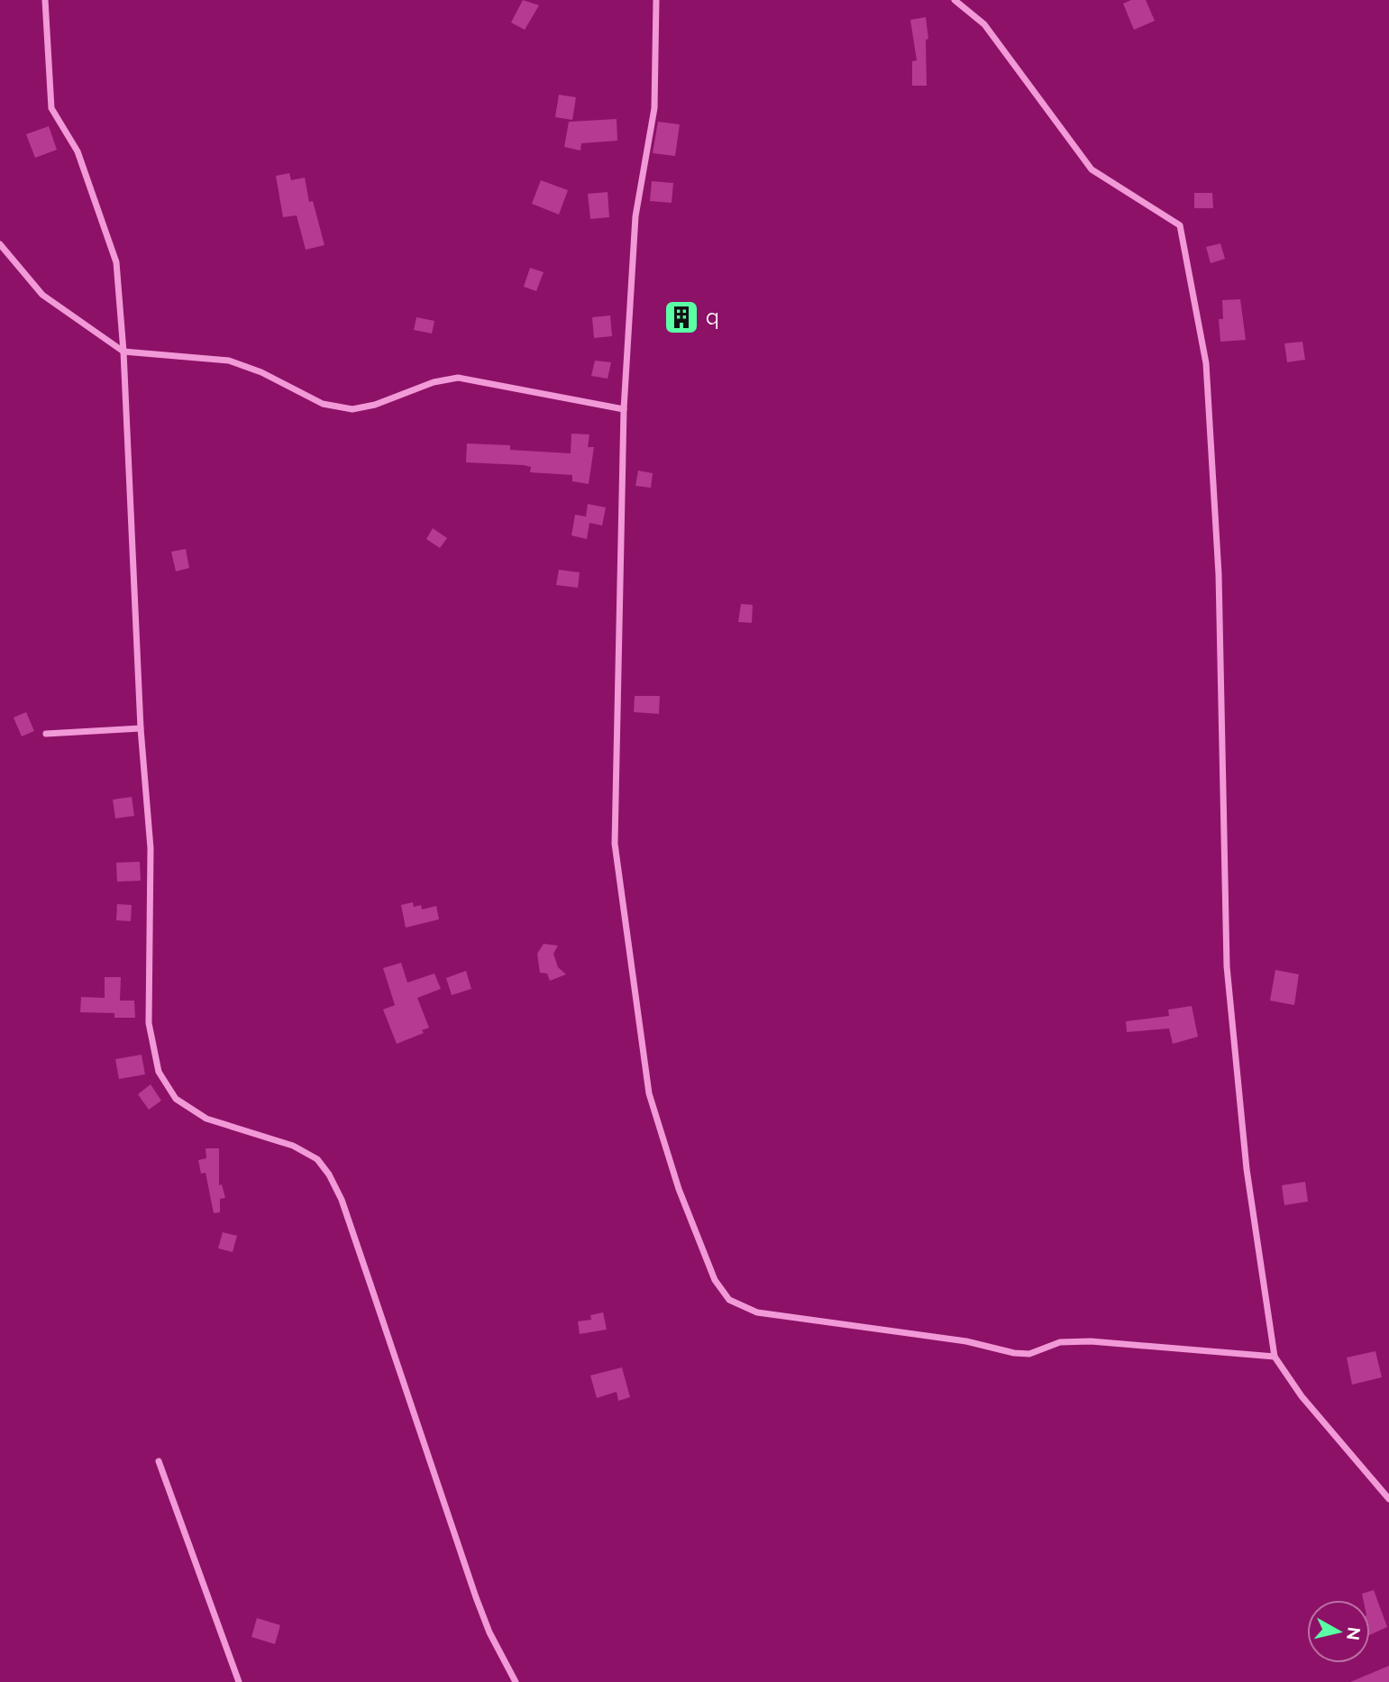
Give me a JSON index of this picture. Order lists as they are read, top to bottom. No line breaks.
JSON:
{"places":{"building":["q"]},"north":"right"}
